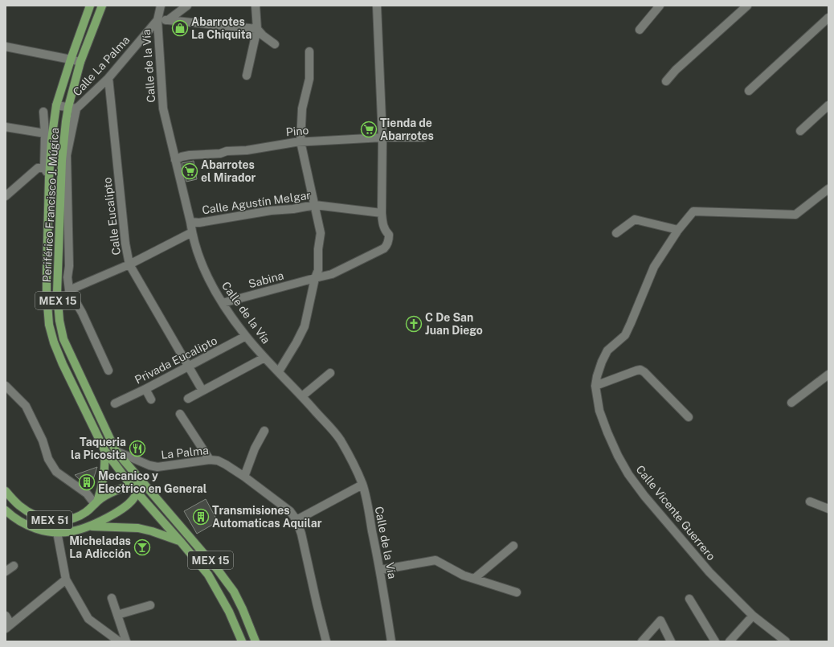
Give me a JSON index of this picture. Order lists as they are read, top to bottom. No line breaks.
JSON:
{"streets":{"main road":["Periférico Francisco J. Múgica","MEX 15","MEX 51"],"street":["Calle La Palma","Calle de la Vía","Pino","Calle Agustín Melgar","Calle Eucalipto","Sabina","Privada Eucalipto","La Palma","Calle Vicente Guerrero"]},"crossings":[["Calle La Palma","Calle de la Vía"],["Calle La Palma","Periférico Francisco J. Múgica"],["Calle La Palma","Calle Eucalipto"],["Calle de la Vía","Pino"],["Calle de la Vía","Calle Agustín Melgar"],["Calle de la Vía","Sabina"],["Calle de la Vía","Privada Eucalipto"],["Calle Agustín Melgar","Sabina"],["Periférico Francisco J. Múgica","La Palma"],["Periférico Francisco J. Múgica","MEX 51"],["Calle Eucalipto","Privada Eucalipto"]],"places":{"shop":["Abarrotes La Chiquita"],"supermarket":["Tienda de Abarrotes","Abarrotes el Mirador"],"church":["C De San Juan Diego"],"restaurant":["Taqueria la Picosita"],"building":["Mecanico y Electrico en General","Transmisiones Automaticas Aquilar"],"bar":["Micheladas La Adicción"]}}
